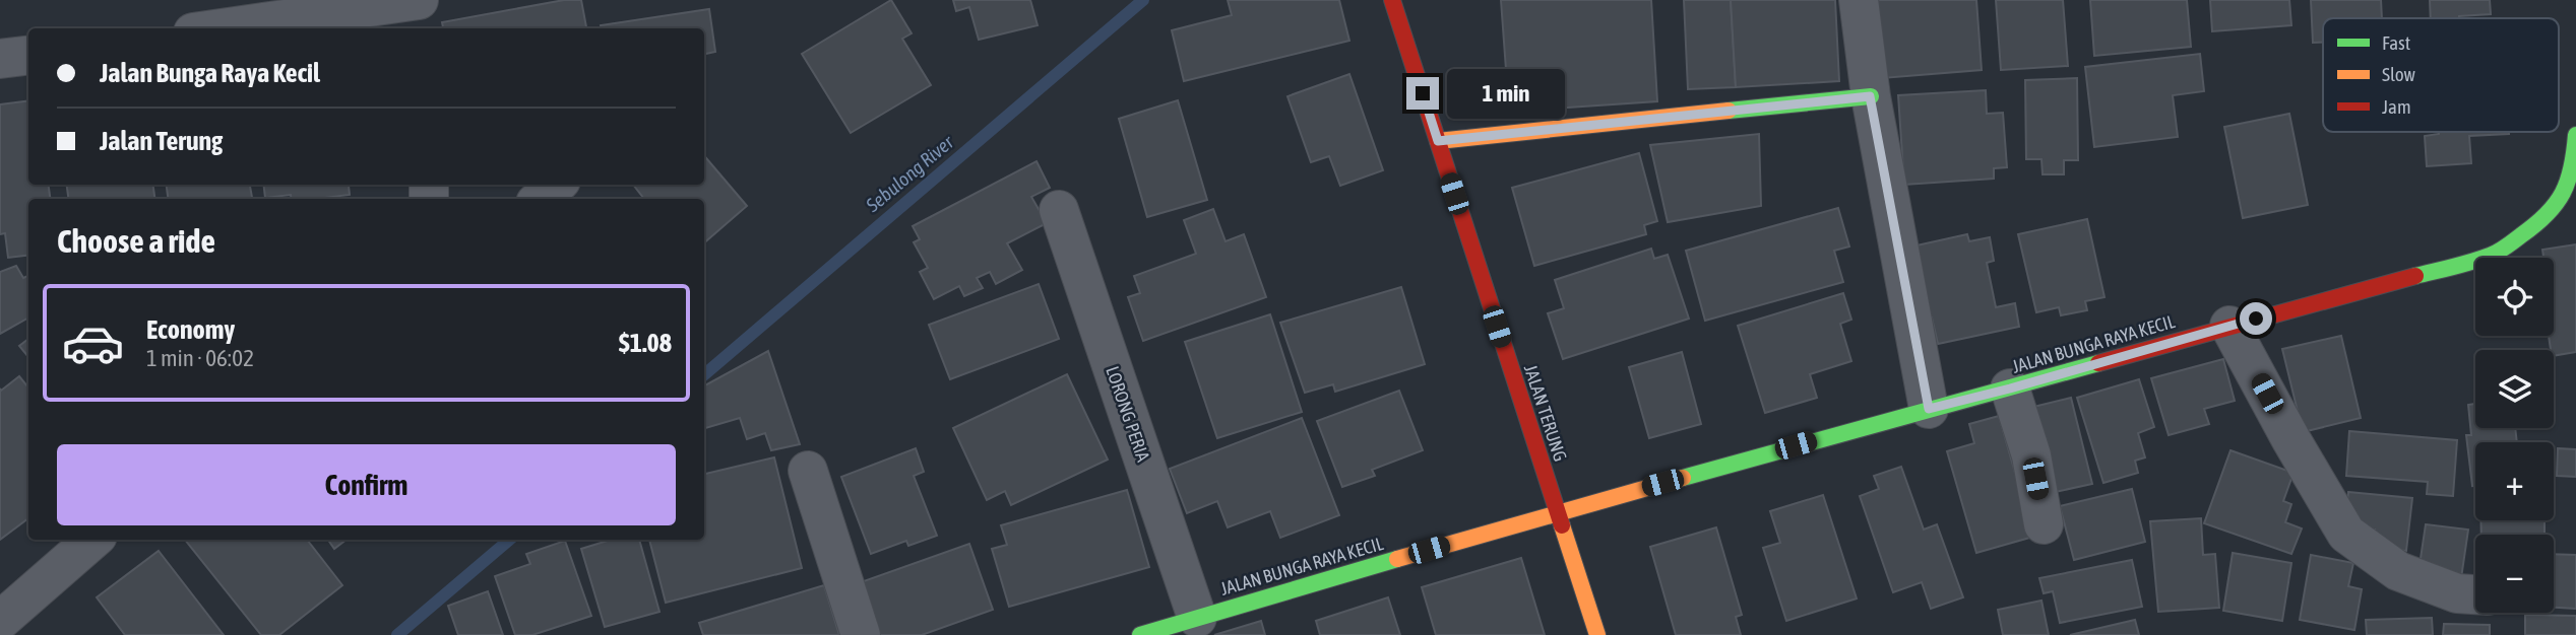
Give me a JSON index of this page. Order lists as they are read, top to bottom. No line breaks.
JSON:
{"streets":{"street":["JALAN BUNGA RAYA KECIL","JALAN TERUNG","LORONG PERIA"]},"crossings":[["JALAN BUNGA RAYA KECIL","JALAN TERUNG"],["JALAN BUNGA RAYA KECIL","LORONG PERIA"]],"water":["Sebulong River"],"legend":["Fast","Slow","Jam"],"page":{"banner":["Jalan Bunga Raya Kecil","Jalan Terung"],"bubble":"1 min","heading":"Choose a ride","map_buttons":["+","−"],"list":[{"name":"Economy","note":"1 min · 06:02","value":"$1.08"}],"buttons":"Confirm"}}
